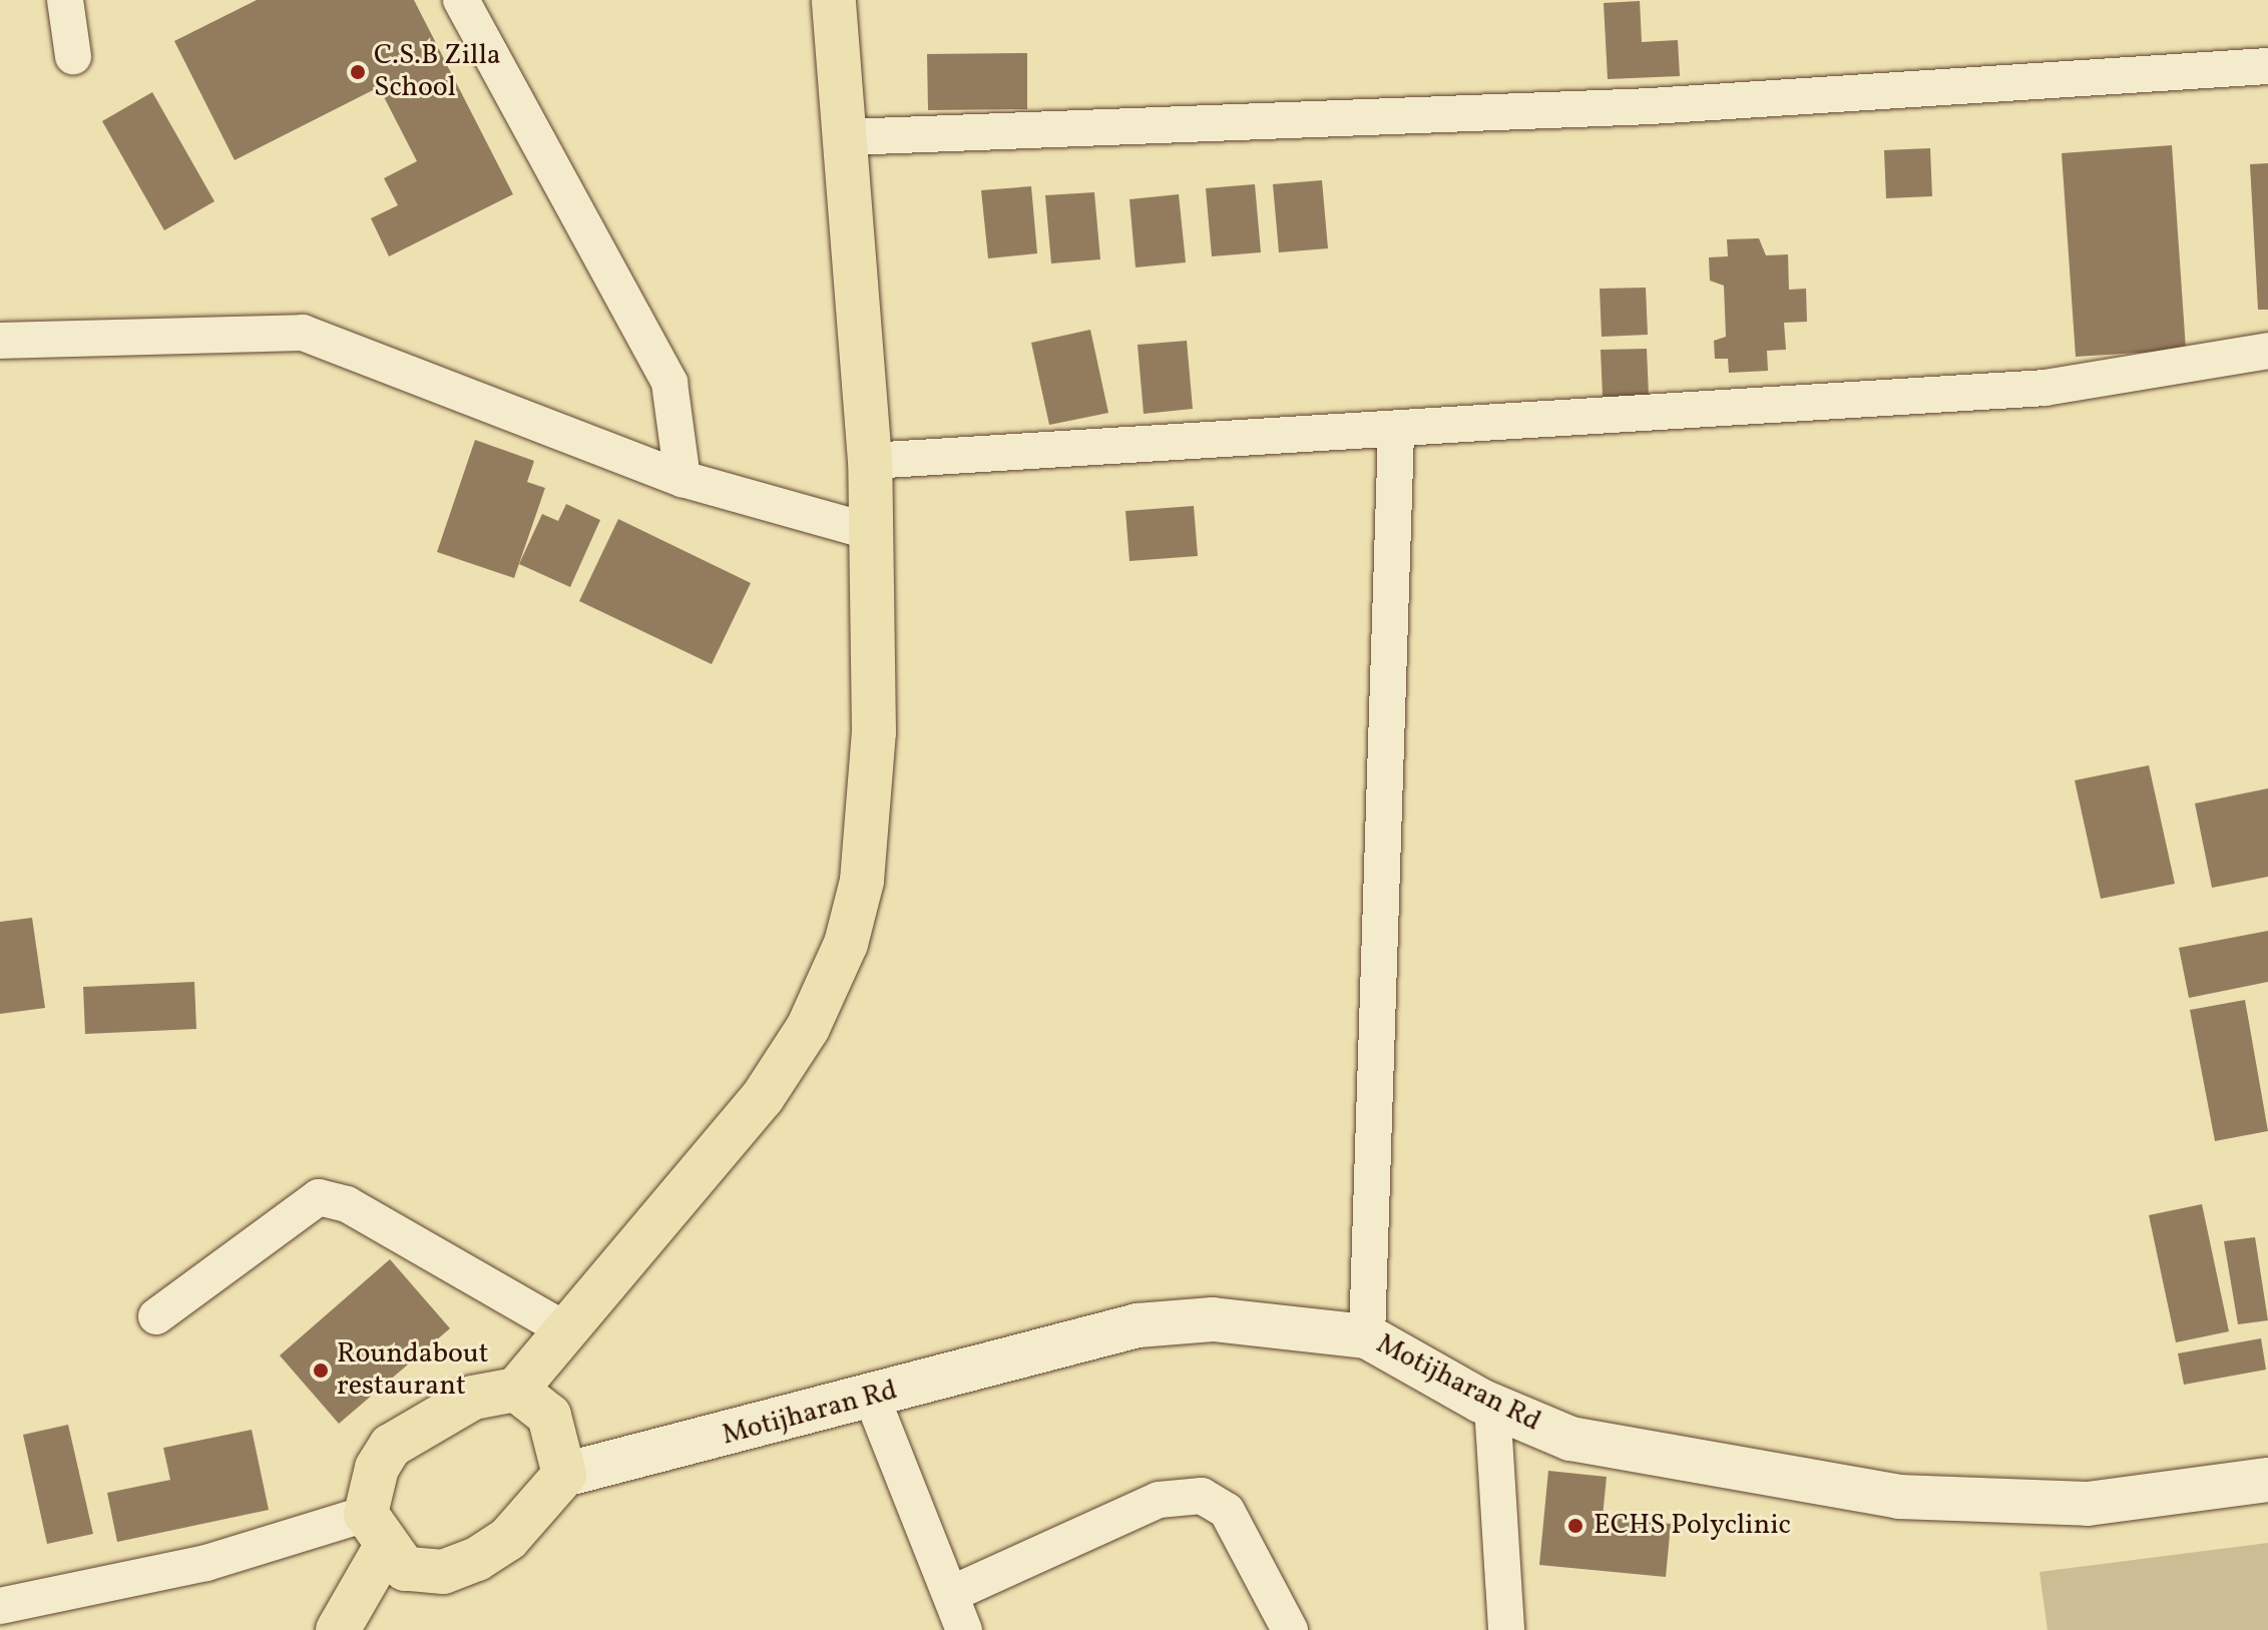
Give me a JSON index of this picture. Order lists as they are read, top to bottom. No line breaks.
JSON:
{"streets":{"main road":["Motijharan Rd"]},"places":["C.S.B Zilla School","Roundabout restaurant","ECHS Polyclinic"]}
